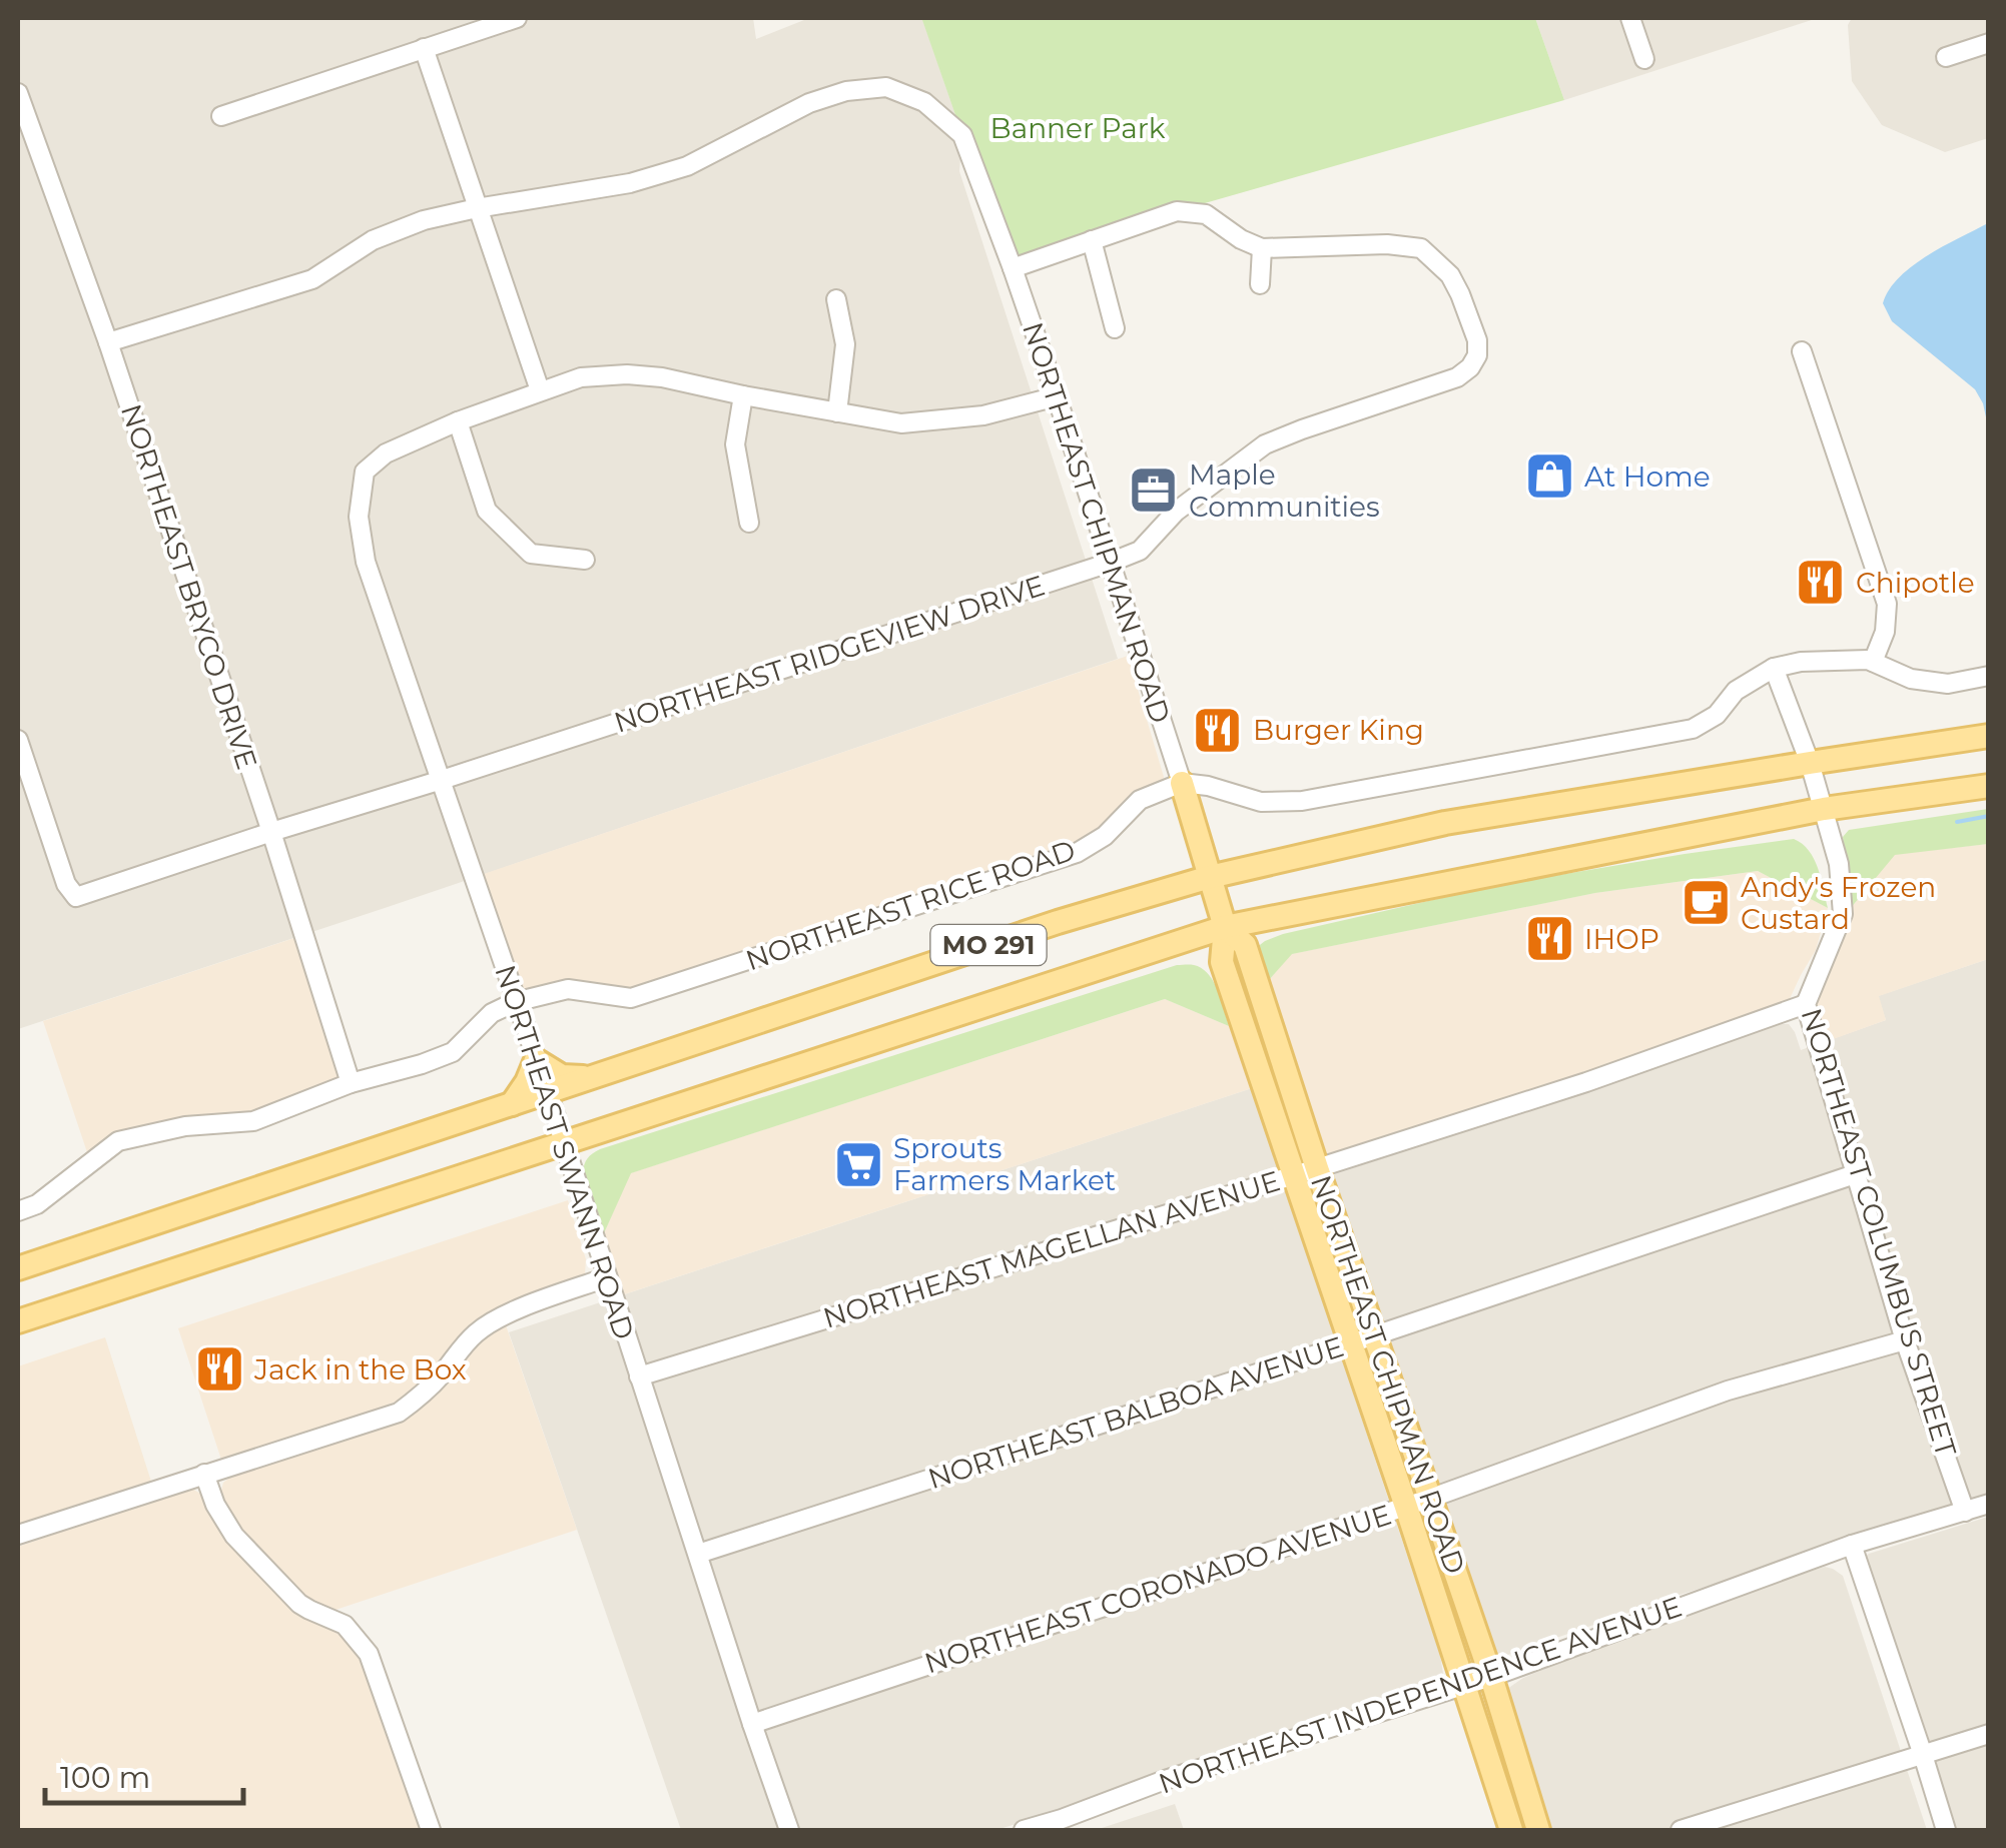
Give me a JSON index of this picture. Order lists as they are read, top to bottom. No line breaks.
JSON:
{"streets":{"main road":["NORTHEAST CHIPMAN ROAD","MO 291"],"street":["NORTHEAST BRYCO DRIVE","NORTHEAST RIDGEVIEW DRIVE","NORTHEAST RICE ROAD","NORTHEAST SWANN ROAD","NORTHEAST COLUMBUS STREET","NORTHEAST MAGELLAN AVENUE","NORTHEAST BALBOA AVENUE","NORTHEAST CORONADO AVENUE","NORTHEAST INDEPENDENCE AVENUE"]},"crossings":[["NORTHEAST CHIPMAN ROAD","NORTHEAST RIDGEVIEW DRIVE"],["NORTHEAST CHIPMAN ROAD","NORTHEAST RICE ROAD"],["NORTHEAST CHIPMAN ROAD","MO 291"],["NORTHEAST CHIPMAN ROAD","NORTHEAST MAGELLAN AVENUE"],["NORTHEAST CHIPMAN ROAD","NORTHEAST BALBOA AVENUE"],["NORTHEAST CHIPMAN ROAD","NORTHEAST CORONADO AVENUE"],["NORTHEAST CHIPMAN ROAD","NORTHEAST INDEPENDENCE AVENUE"],["NORTHEAST BRYCO DRIVE","NORTHEAST RIDGEVIEW DRIVE"],["NORTHEAST BRYCO DRIVE","NORTHEAST RICE ROAD"],["NORTHEAST RIDGEVIEW DRIVE","NORTHEAST SWANN ROAD"],["NORTHEAST RICE ROAD","NORTHEAST SWANN ROAD"],["MO 291","NORTHEAST SWANN ROAD"],["MO 291","NORTHEAST COLUMBUS STREET"],["NORTHEAST SWANN ROAD","NORTHEAST MAGELLAN AVENUE"],["NORTHEAST SWANN ROAD","NORTHEAST BALBOA AVENUE"],["NORTHEAST SWANN ROAD","NORTHEAST CORONADO AVENUE"],["NORTHEAST COLUMBUS STREET","NORTHEAST MAGELLAN AVENUE"],["NORTHEAST COLUMBUS STREET","NORTHEAST BALBOA AVENUE"],["NORTHEAST COLUMBUS STREET","NORTHEAST CORONADO AVENUE"],["NORTHEAST COLUMBUS STREET","NORTHEAST INDEPENDENCE AVENUE"]],"parks":["Banner Park"],"places":{"shop":["At Home"],"office":["Maple Communities"],"restaurant":["Chipotle","Burger King","IHOP","Jack in the Box"],"cafe":["Andy's Frozen Custard"],"supermarket":["Sprouts Farmers Market"]},"scale_bar":"100 m"}
